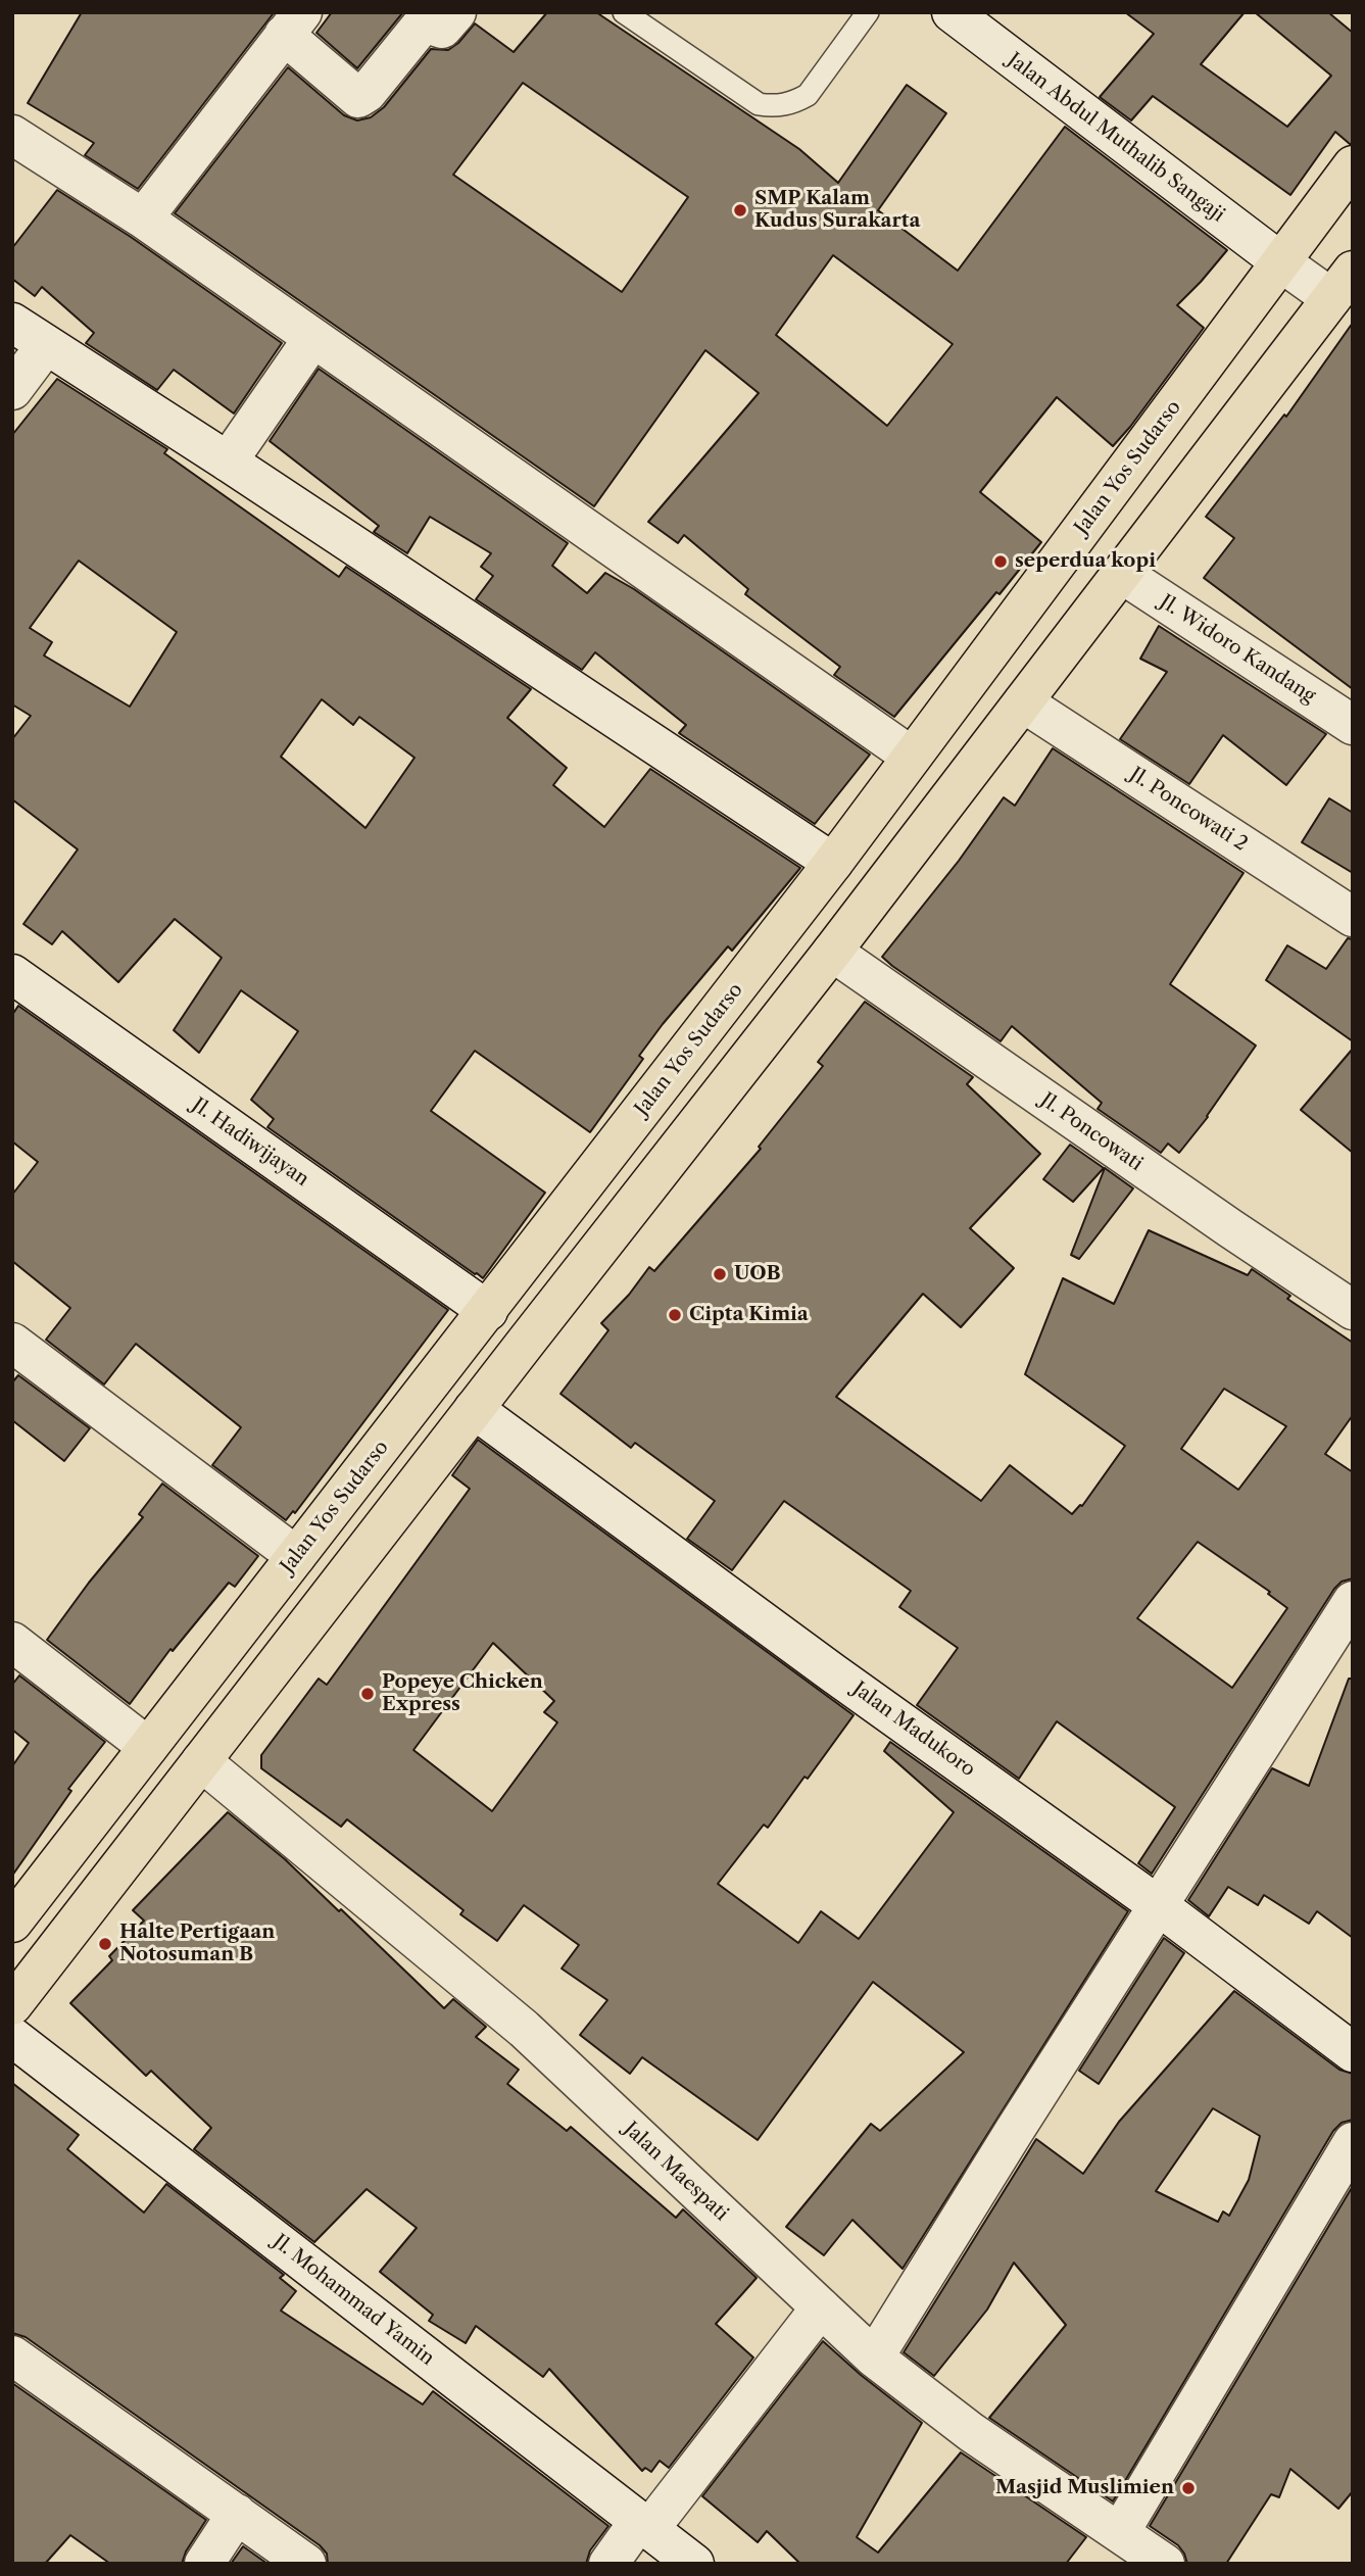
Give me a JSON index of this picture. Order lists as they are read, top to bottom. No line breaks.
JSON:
{"streets":{"main road":["Jalan Yos Sudarso"],"street":["Jalan Abdul Muthalib Sangaji","Jl. Widoro Kandang","Jl. Poncowati 2","Jl. Poncowati","Jl. Hadiwijayan","Jalan Madukoro","Jalan Maespati","Jl. Mohammad Yamin"]},"crossings":[["Jalan Abdul Muthalib Sangaji","Jalan Yos Sudarso"],["Jalan Yos Sudarso","Jl. Hadiwijayan"]],"places":["SMP Kalam Kudus Surakarta","seperdua kopi","UOB","Cipta Kimia","Popeye Chicken Express","Halte Pertigaan Notosuman B","Masjid Muslimien"]}
